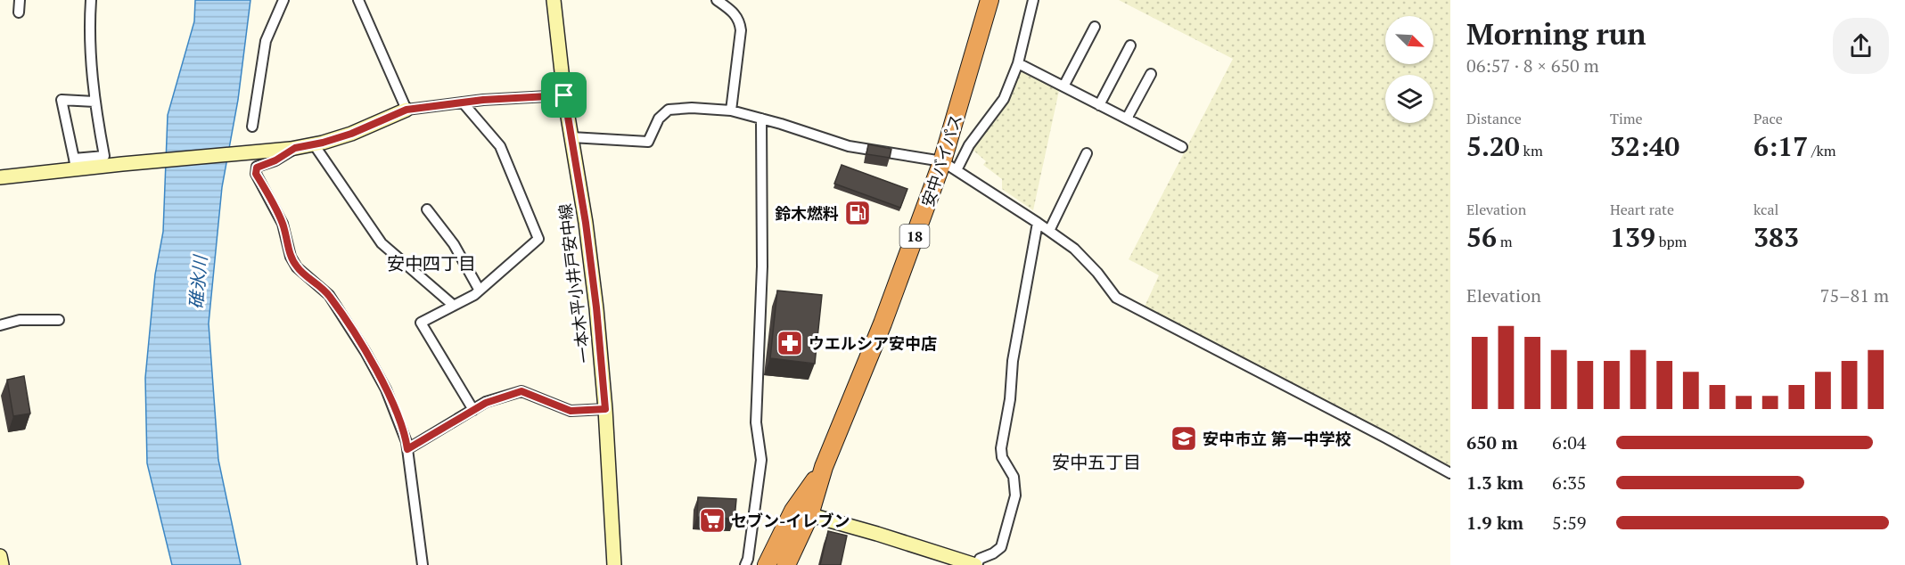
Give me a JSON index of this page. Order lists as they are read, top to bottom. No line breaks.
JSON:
{"streets":{"highway":["安中バイパス","18"],"street":["一本木平小井戸安中線"]},"districts":["安中四丁目","安中五丁目"],"water":["碓氷川"],"places":{"fuel station":["鈴木燃料"],"pharmacy":["ウエルシア安中店"],"school or university":["安中市立 第一中学校"],"supermarket":["セブン-イレブン"]},"north":"bottom right","page":{"heading":["Morning run","06:57 · 8 × 650 m"],"stats":[["Distance","5.20 km"],["Time","32:40"],["Pace","6:17 /km"],["Elevation","56 m"],["Heart rate","139 bpm"],["kcal","383"]],"chart":["Elevation","75–81 m"],"list":[{"name":"650 m","note":"6:04"},{"name":"1.3 km","note":"6:35"},{"name":"1.9 km","note":"5:59"}]}}
